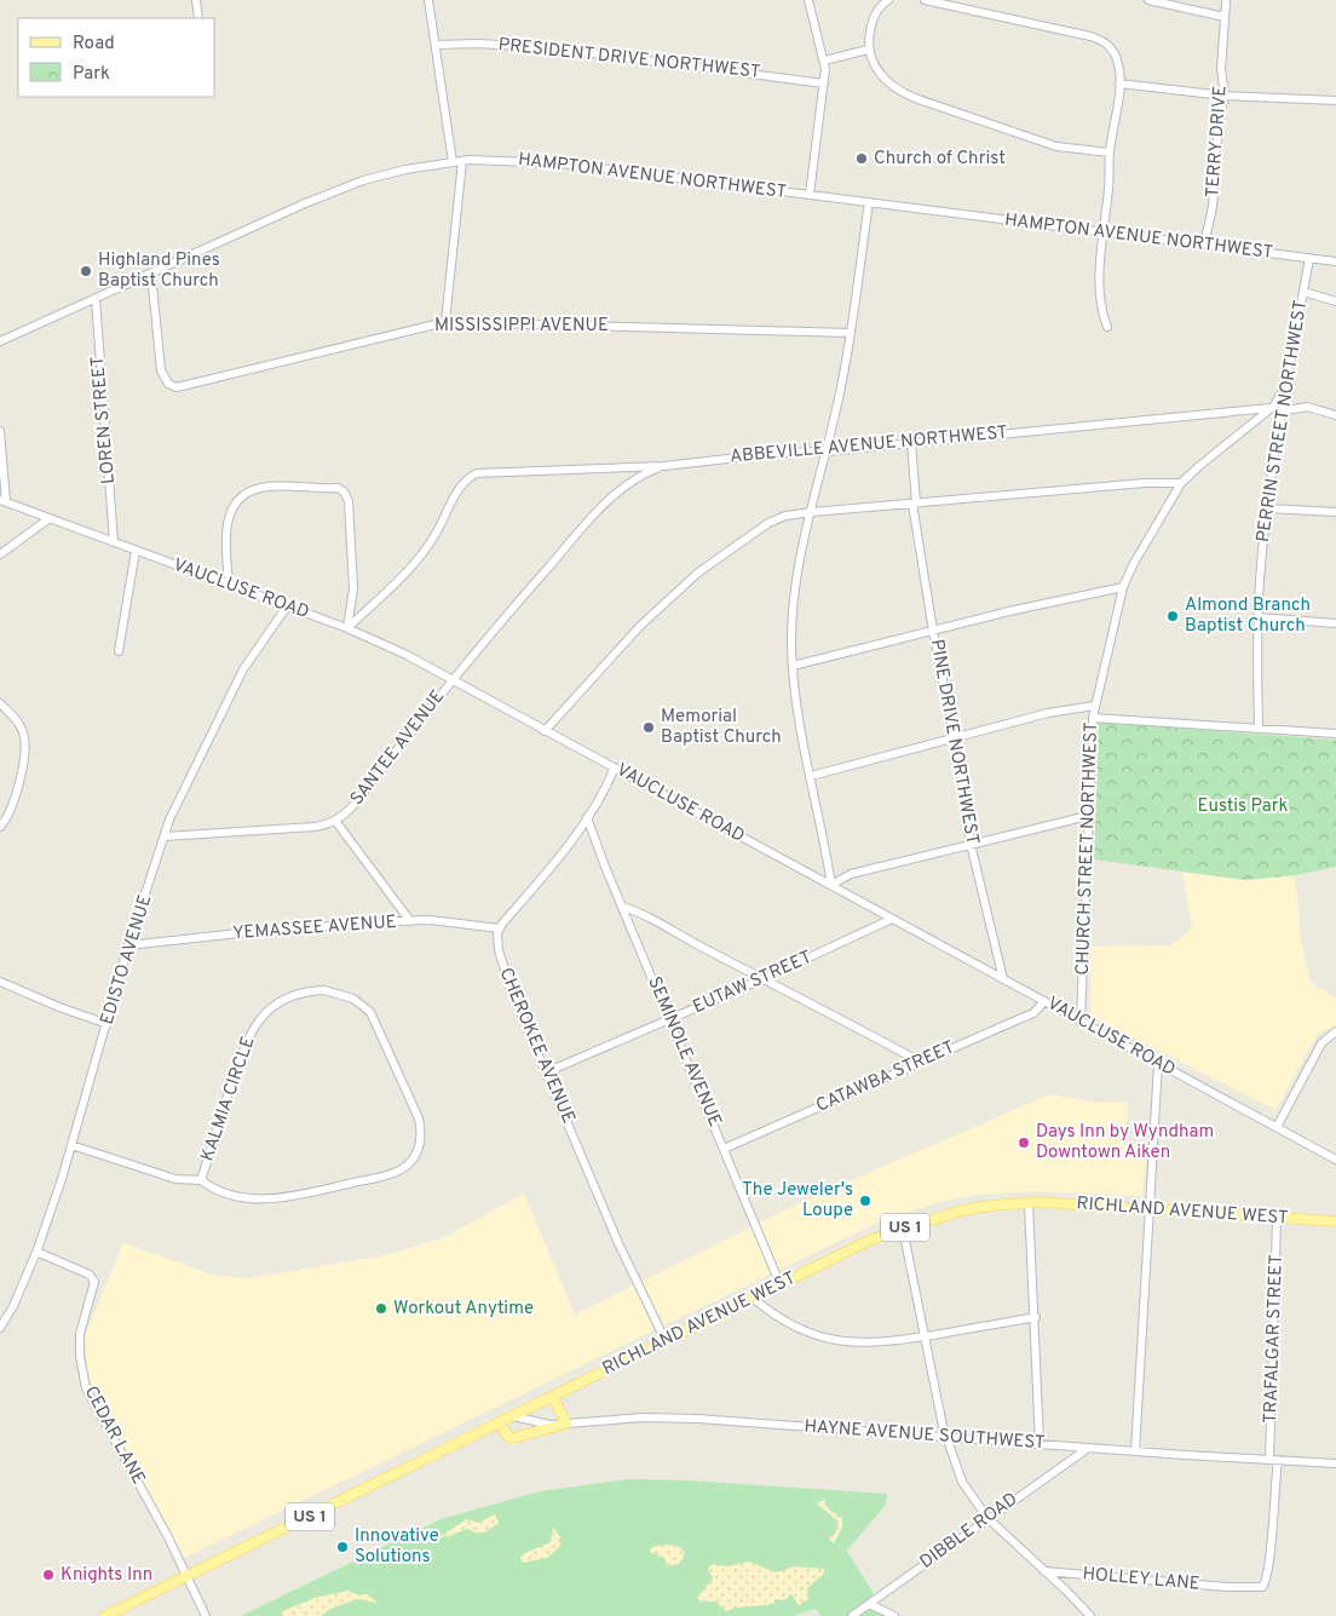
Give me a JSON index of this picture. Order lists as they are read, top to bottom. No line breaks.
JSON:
{"streets":{"main road":["RICHLAND AVENUE WEST","US 1"],"street":["PRESIDENT DRIVE NORTHWEST","TERRY DRIVE","HAMPTON AVENUE NORTHWEST","MISSISSIPPI AVENUE","LOREN STREET","PERRIN STREET NORTHWEST","ABBEVILLE AVENUE NORTHWEST","VAUCLUSE ROAD","PINE DRIVE NORTHWEST","SANTEE AVENUE","CHURCH STREET NORTHWEST","YEMASSEE AVENUE","EDISTO AVENUE","EUTAW STREET","CHEROKEE AVENUE","SEMINOLE AVENUE","CATAWBA STREET","KALMIA CIRCLE","TRAFALGAR STREET","CEDAR LANE","HAYNE AVENUE SOUTHWEST","DIBBLE ROAD","HOLLEY LANE"]},"crossings":[["TERRY DRIVE","HAMPTON AVENUE NORTHWEST"],["HAMPTON AVENUE NORTHWEST","MISSISSIPPI AVENUE"],["HAMPTON AVENUE NORTHWEST","LOREN STREET"],["HAMPTON AVENUE NORTHWEST","PERRIN STREET NORTHWEST"],["LOREN STREET","VAUCLUSE ROAD"],["PERRIN STREET NORTHWEST","CHURCH STREET NORTHWEST"],["ABBEVILLE AVENUE NORTHWEST","VAUCLUSE ROAD"],["ABBEVILLE AVENUE NORTHWEST","PINE DRIVE NORTHWEST"],["ABBEVILLE AVENUE NORTHWEST","SANTEE AVENUE"],["ABBEVILLE AVENUE NORTHWEST","CHURCH STREET NORTHWEST"],["VAUCLUSE ROAD","PINE DRIVE NORTHWEST"],["VAUCLUSE ROAD","SANTEE AVENUE"],["VAUCLUSE ROAD","CHURCH STREET NORTHWEST"],["VAUCLUSE ROAD","EDISTO AVENUE"],["VAUCLUSE ROAD","EUTAW STREET"],["VAUCLUSE ROAD","CATAWBA STREET"],["SANTEE AVENUE","EDISTO AVENUE"],["YEMASSEE AVENUE","EDISTO AVENUE"],["YEMASSEE AVENUE","CHEROKEE AVENUE"],["EDISTO AVENUE","KALMIA CIRCLE"],["EDISTO AVENUE","CEDAR LANE"],["EUTAW STREET","CHEROKEE AVENUE"],["EUTAW STREET","SEMINOLE AVENUE"],["CHEROKEE AVENUE","RICHLAND AVENUE WEST"],["SEMINOLE AVENUE","CATAWBA STREET"],["SEMINOLE AVENUE","RICHLAND AVENUE WEST"],["RICHLAND AVENUE WEST","TRAFALGAR STREET"],["RICHLAND AVENUE WEST","CEDAR LANE"],["RICHLAND AVENUE WEST","HAYNE AVENUE SOUTHWEST"],["TRAFALGAR STREET","HAYNE AVENUE SOUTHWEST"],["TRAFALGAR STREET","HOLLEY LANE"],["HAYNE AVENUE SOUTHWEST","DIBBLE ROAD"]],"parks":["Eustis Park"],"places":["Church of Christ","Highland Pines Baptist Church","Almond Branch Baptist Church","Memorial Baptist Church","Days Inn by Wyndham Downtown Aiken","The Jeweler's Loupe","Workout Anytime","Innovative Solutions","Knights Inn"],"legend":["Road","Park"]}
